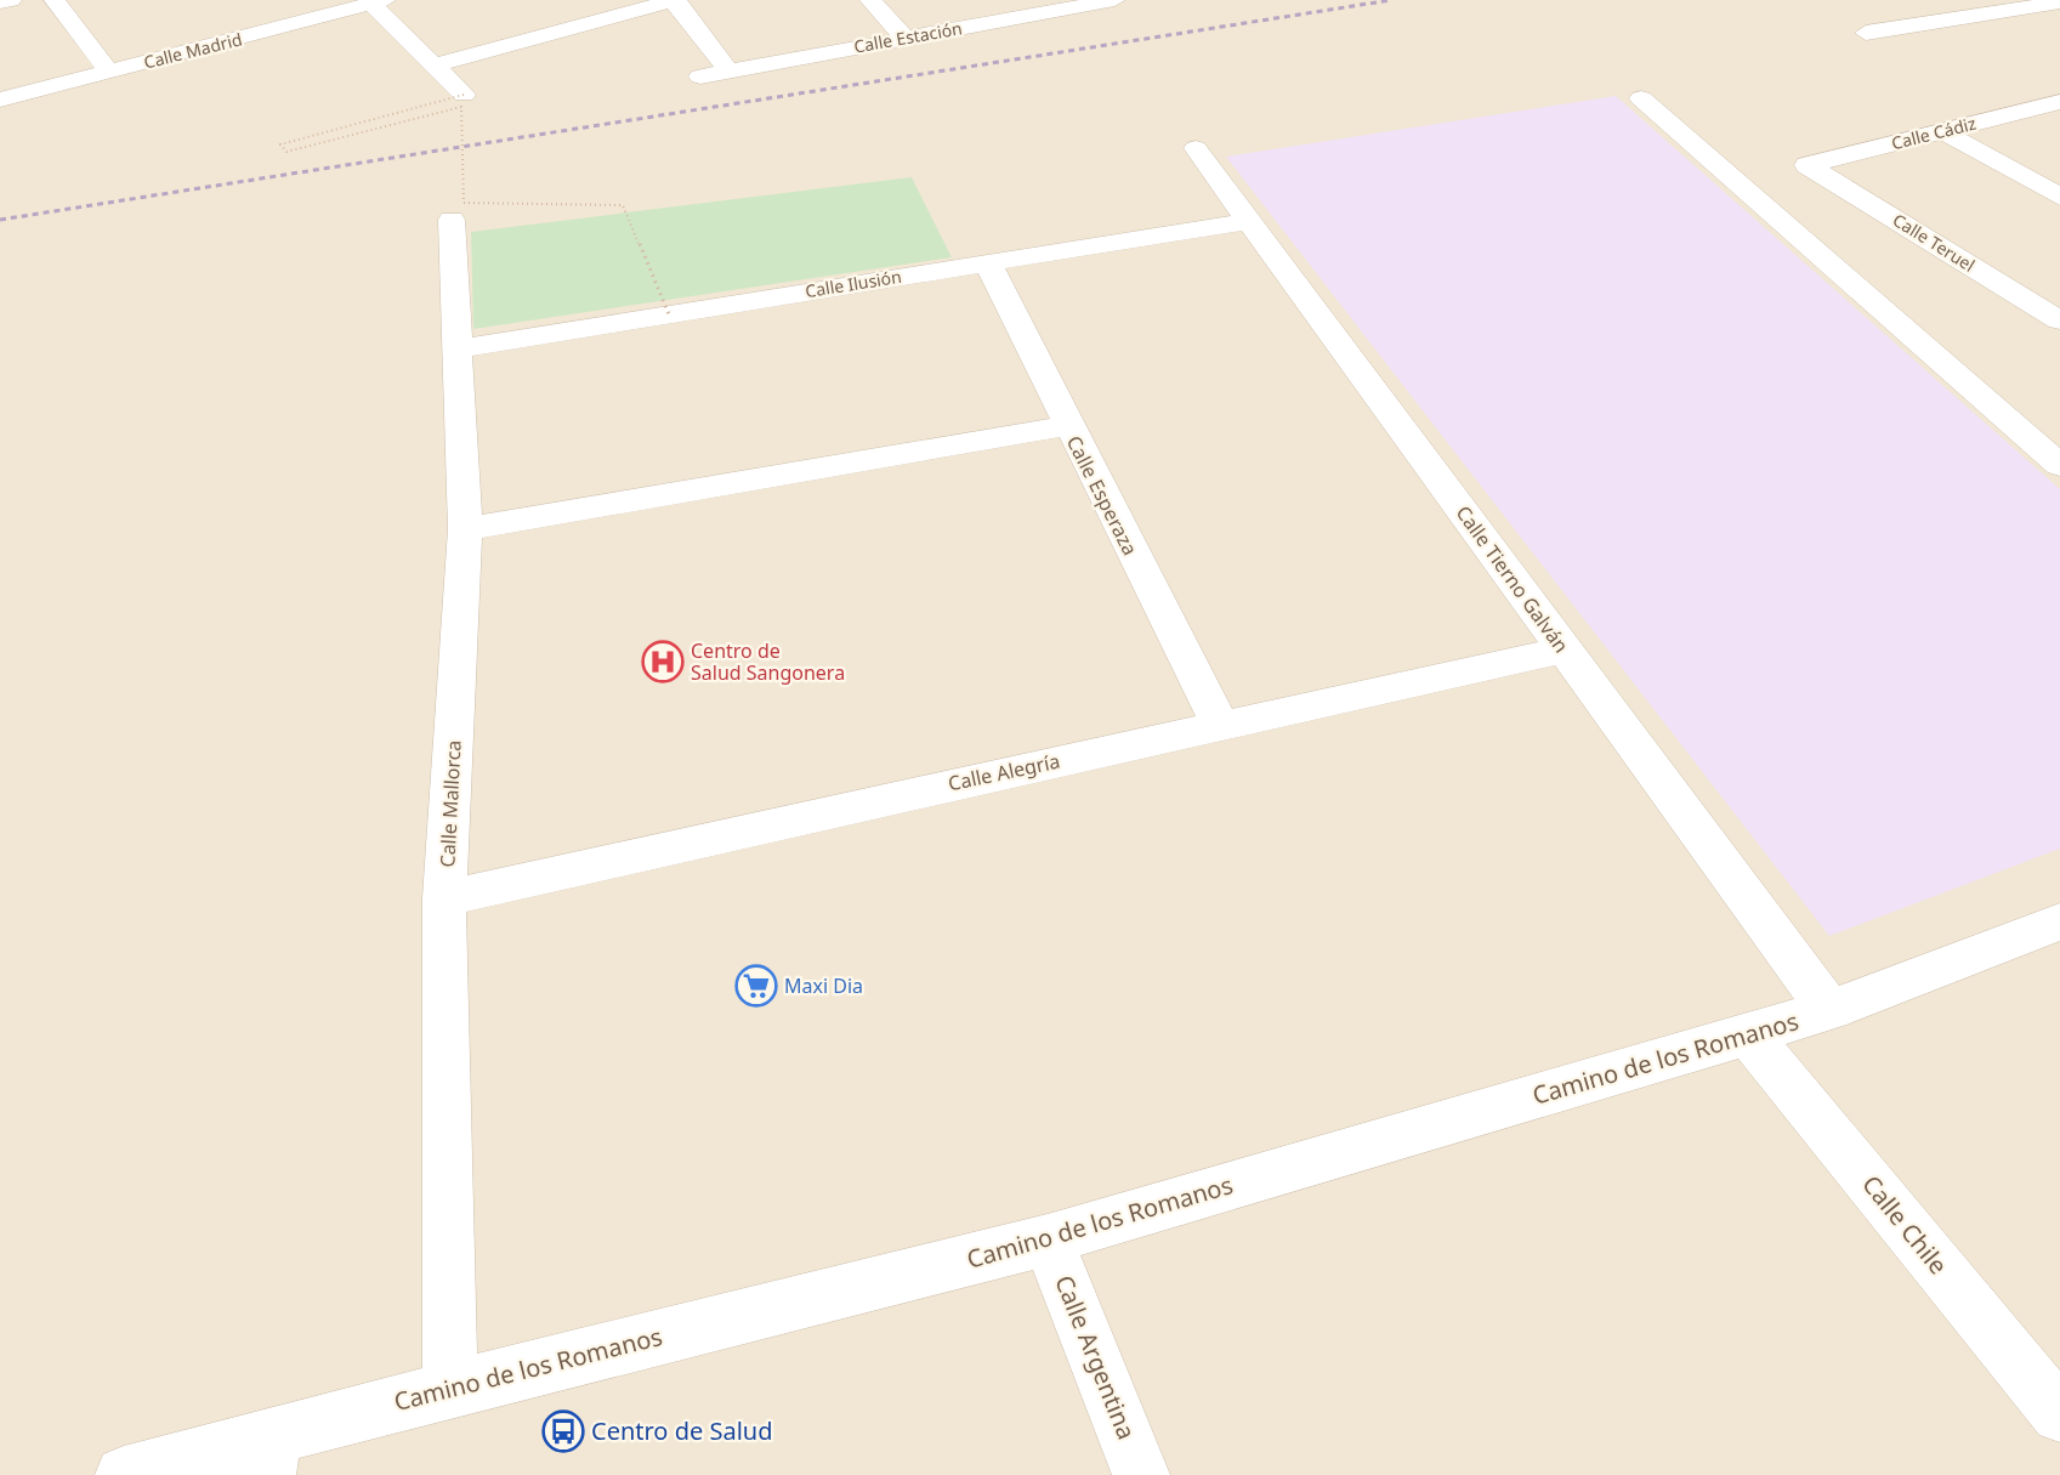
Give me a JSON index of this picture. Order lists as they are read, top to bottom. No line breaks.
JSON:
{"streets":{"street":["Calle Estación","Calle Madrid","Calle Cádiz","Calle Teruel","Calle Ilusión","Calle Esperaza","Calle Tierno Galván","Calle Alegría","Calle Mallorca","Camino de los Romanos","Calle Chile","Calle Argentina"]},"crossings":[["Calle Cádiz","Calle Teruel"],["Calle Ilusión","Calle Esperaza"],["Calle Ilusión","Calle Tierno Galván"],["Calle Ilusión","Calle Mallorca"],["Calle Esperaza","Calle Alegría"],["Calle Tierno Galván","Calle Alegría"],["Calle Tierno Galván","Camino de los Romanos"],["Calle Alegría","Calle Mallorca"],["Calle Mallorca","Camino de los Romanos"],["Camino de los Romanos","Calle Chile"],["Camino de los Romanos","Calle Argentina"]],"places":{"hospital":["Centro de Salud Sangonera"],"supermarket":["Maxi Dia"],"bus stop":["Centro de Salud"]}}
